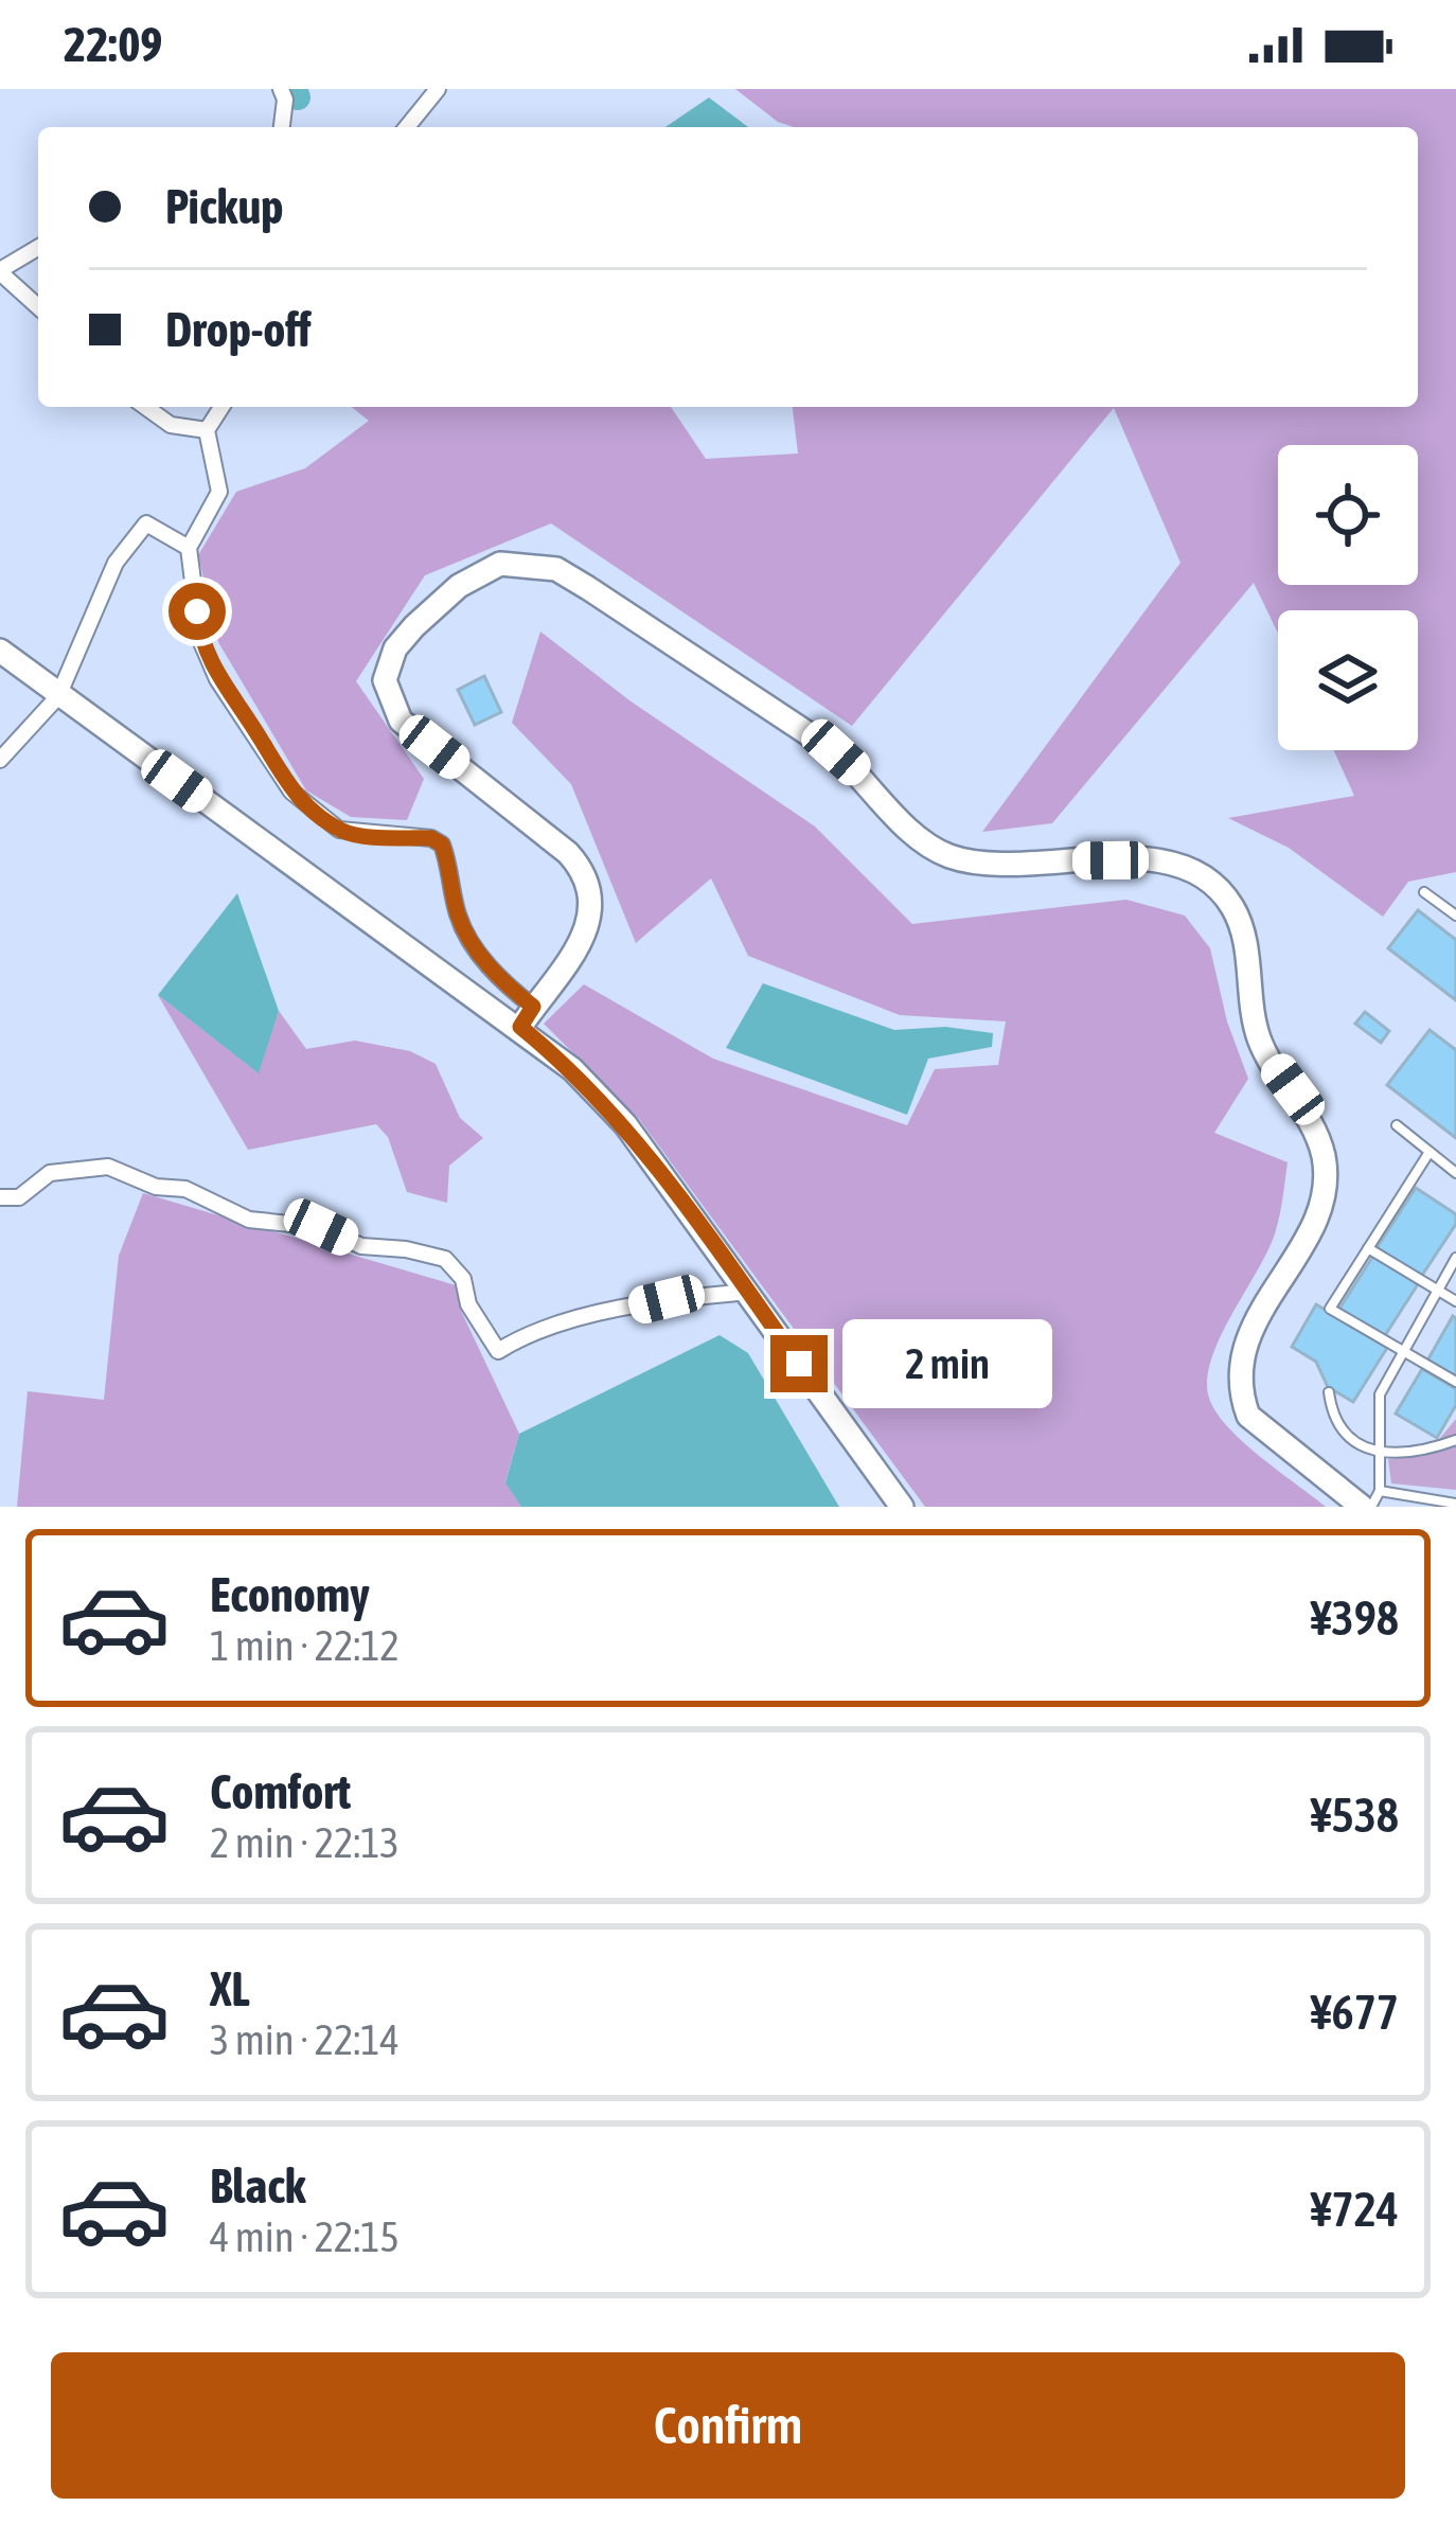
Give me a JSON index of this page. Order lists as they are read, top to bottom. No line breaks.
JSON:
{"page":{"status":"22:09","banner":["Pickup","Drop-off"],"bubble":"2 min","list":[{"name":"Economy","note":"1 min · 22:12","value":"¥398"},{"name":"Comfort","note":"2 min · 22:13","value":"¥538"},{"name":"XL","note":"3 min · 22:14","value":"¥677"},{"name":"Black","note":"4 min · 22:15","value":"¥724"}],"buttons":"Confirm"}}
